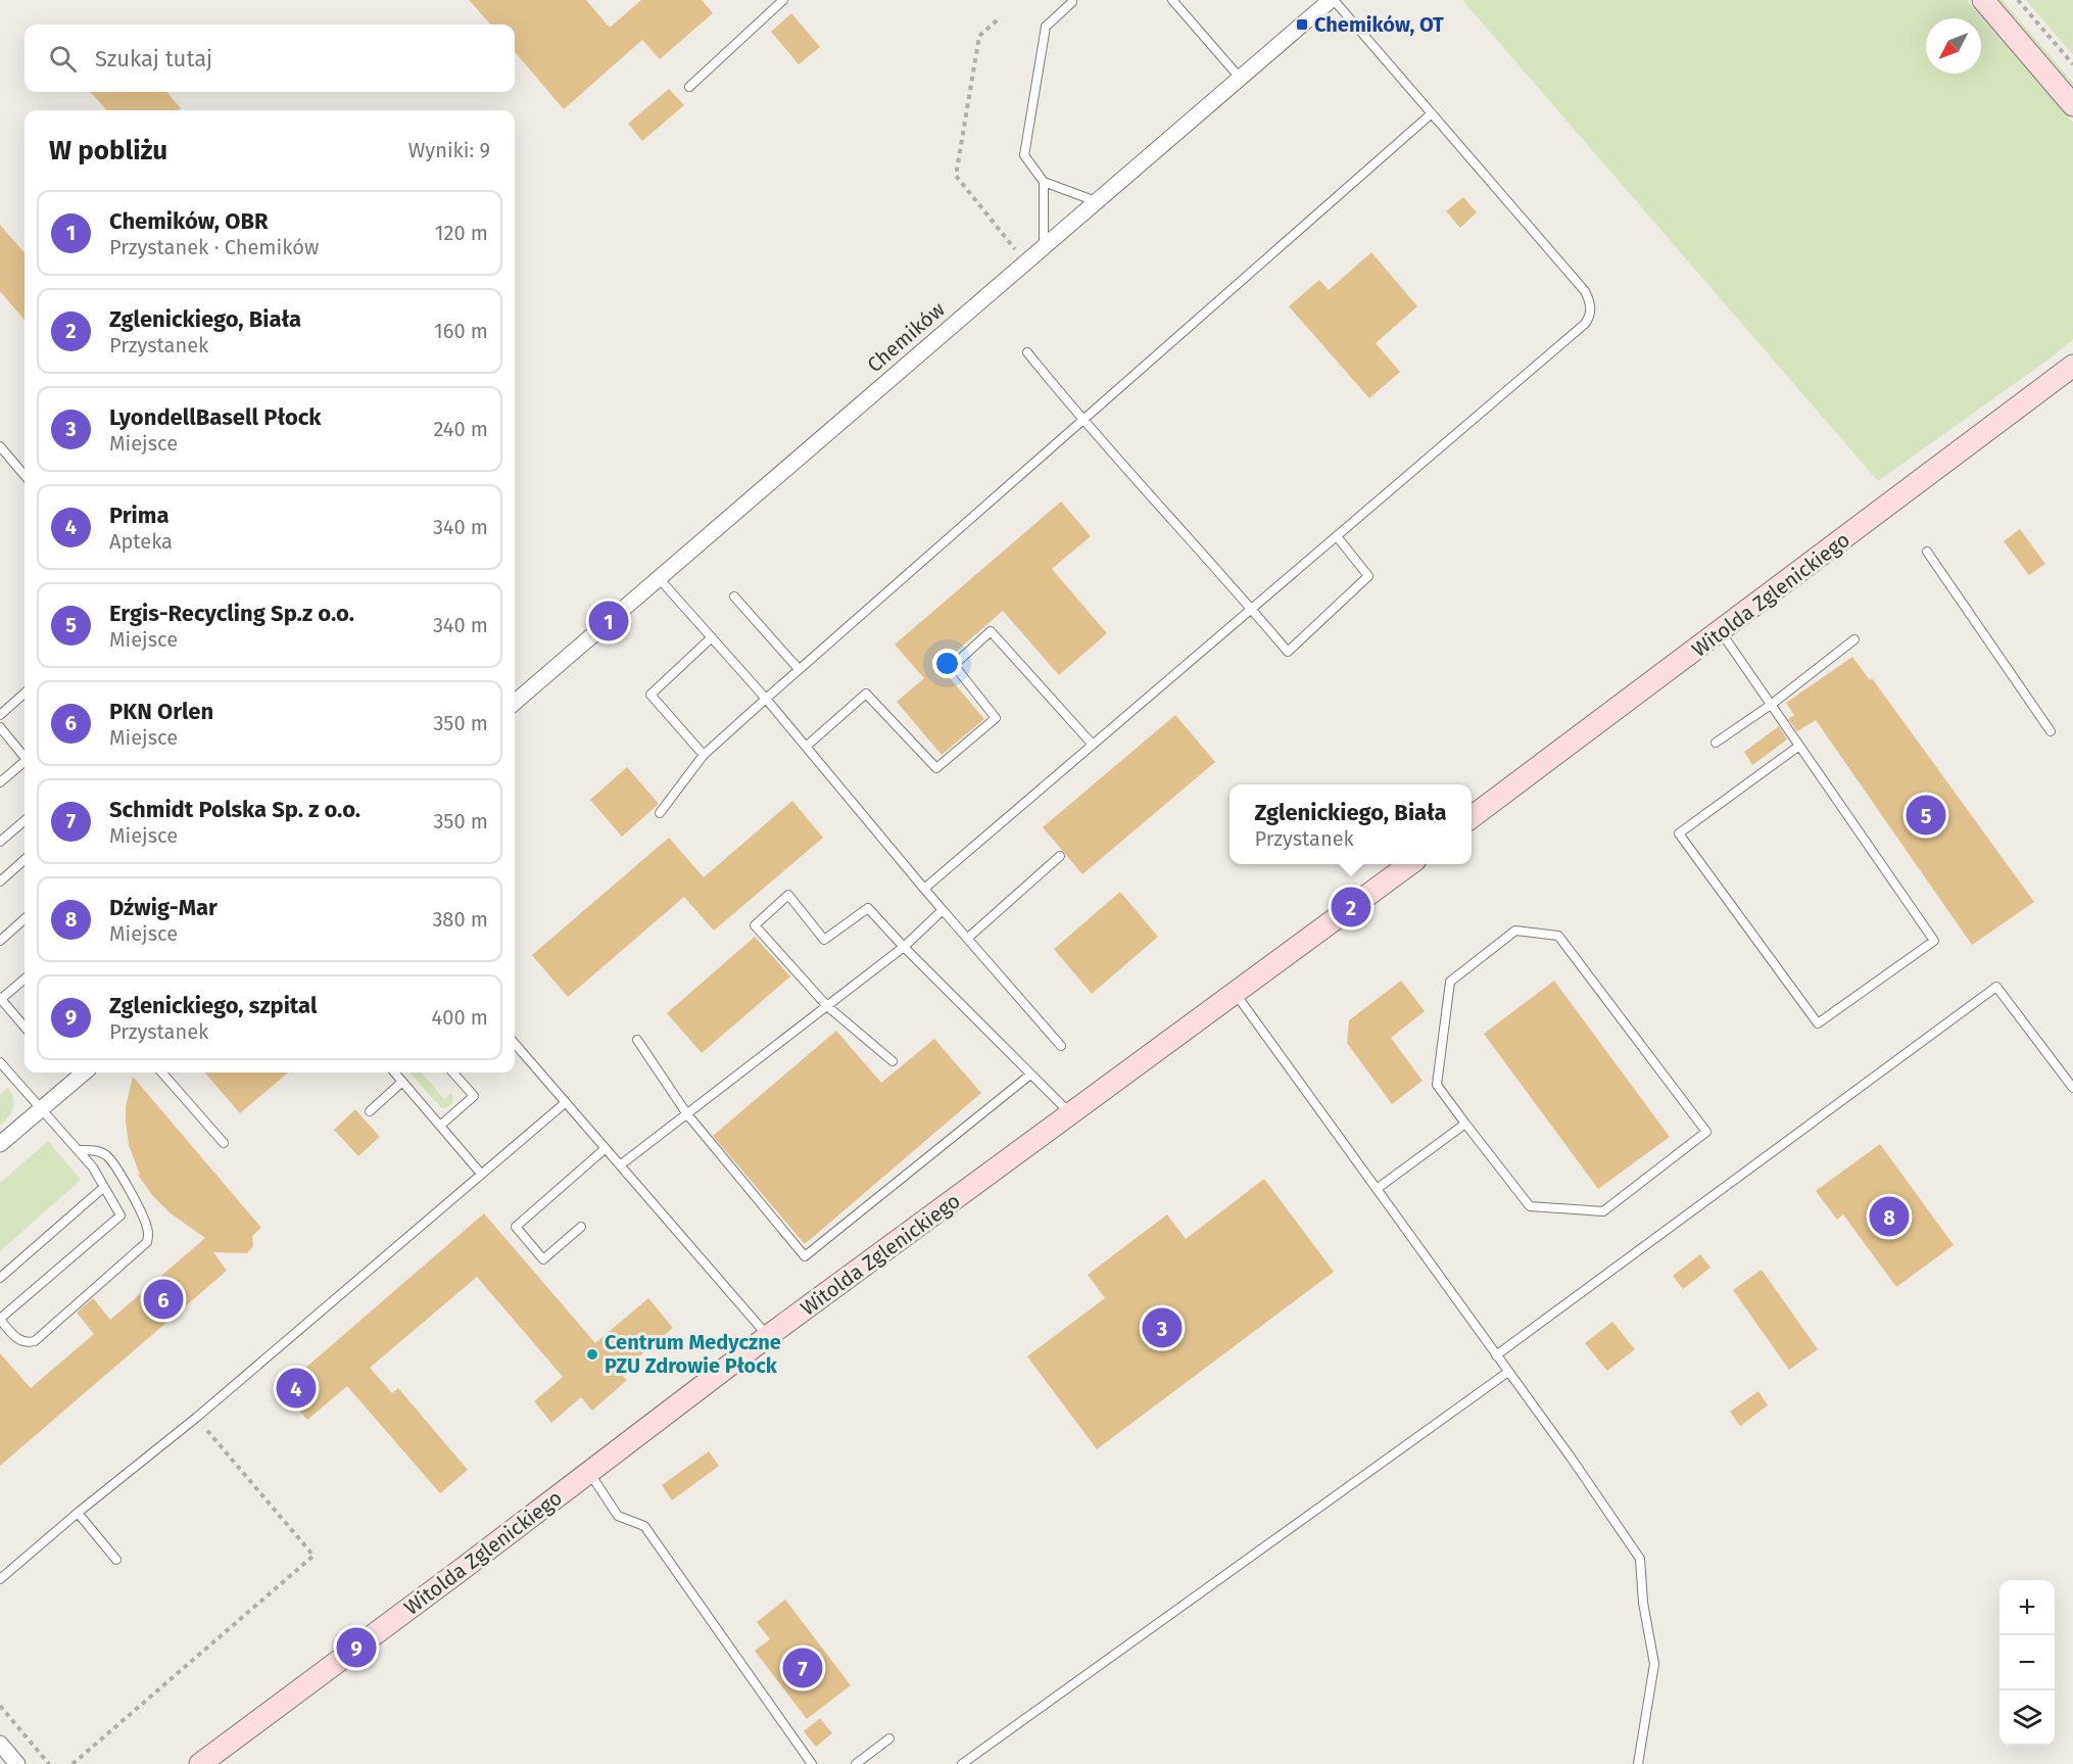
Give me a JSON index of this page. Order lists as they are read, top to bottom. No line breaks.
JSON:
{"streets":{"street":["Chemików","Witolda Zglenickiego"]},"places":{"transit":["Chemików, OT"],"other":["Centrum Medyczne PZU Zdrowie Płock"]},"north":"bottom left","page":{"search":"Szukaj tutaj","heading":["W pobliżu","Wyniki: 9"],"list":[{"mark":"1","name":"Chemików, OBR","note":"Przystanek · Chemików","value":"120 m"},{"mark":"2","name":"Zglenickiego, Biała","note":"Przystanek","value":"160 m"},{"mark":"3","name":"LyondellBasell Płock","note":"Miejsce","value":"240 m"},{"mark":"4","name":"Prima","note":"Apteka","value":"340 m"},{"mark":"5","name":"Ergis-Recycling Sp.z o.o.","note":"Miejsce","value":"340 m"},{"mark":"6","name":"PKN Orlen","note":"Miejsce","value":"350 m"},{"mark":"7","name":"Schmidt Polska Sp. z o.o.","note":"Miejsce","value":"350 m"},{"mark":"8","name":"Dźwig-Mar","note":"Miejsce","value":"380 m"},{"mark":"9","name":"Zglenickiego, szpital","note":"Przystanek","value":"400 m"}],"pins":["1","5","2","8","6","3","4","9","7"],"popup":["Zglenickiego, Biała","Przystanek"],"map_buttons":["+","−"]}}
